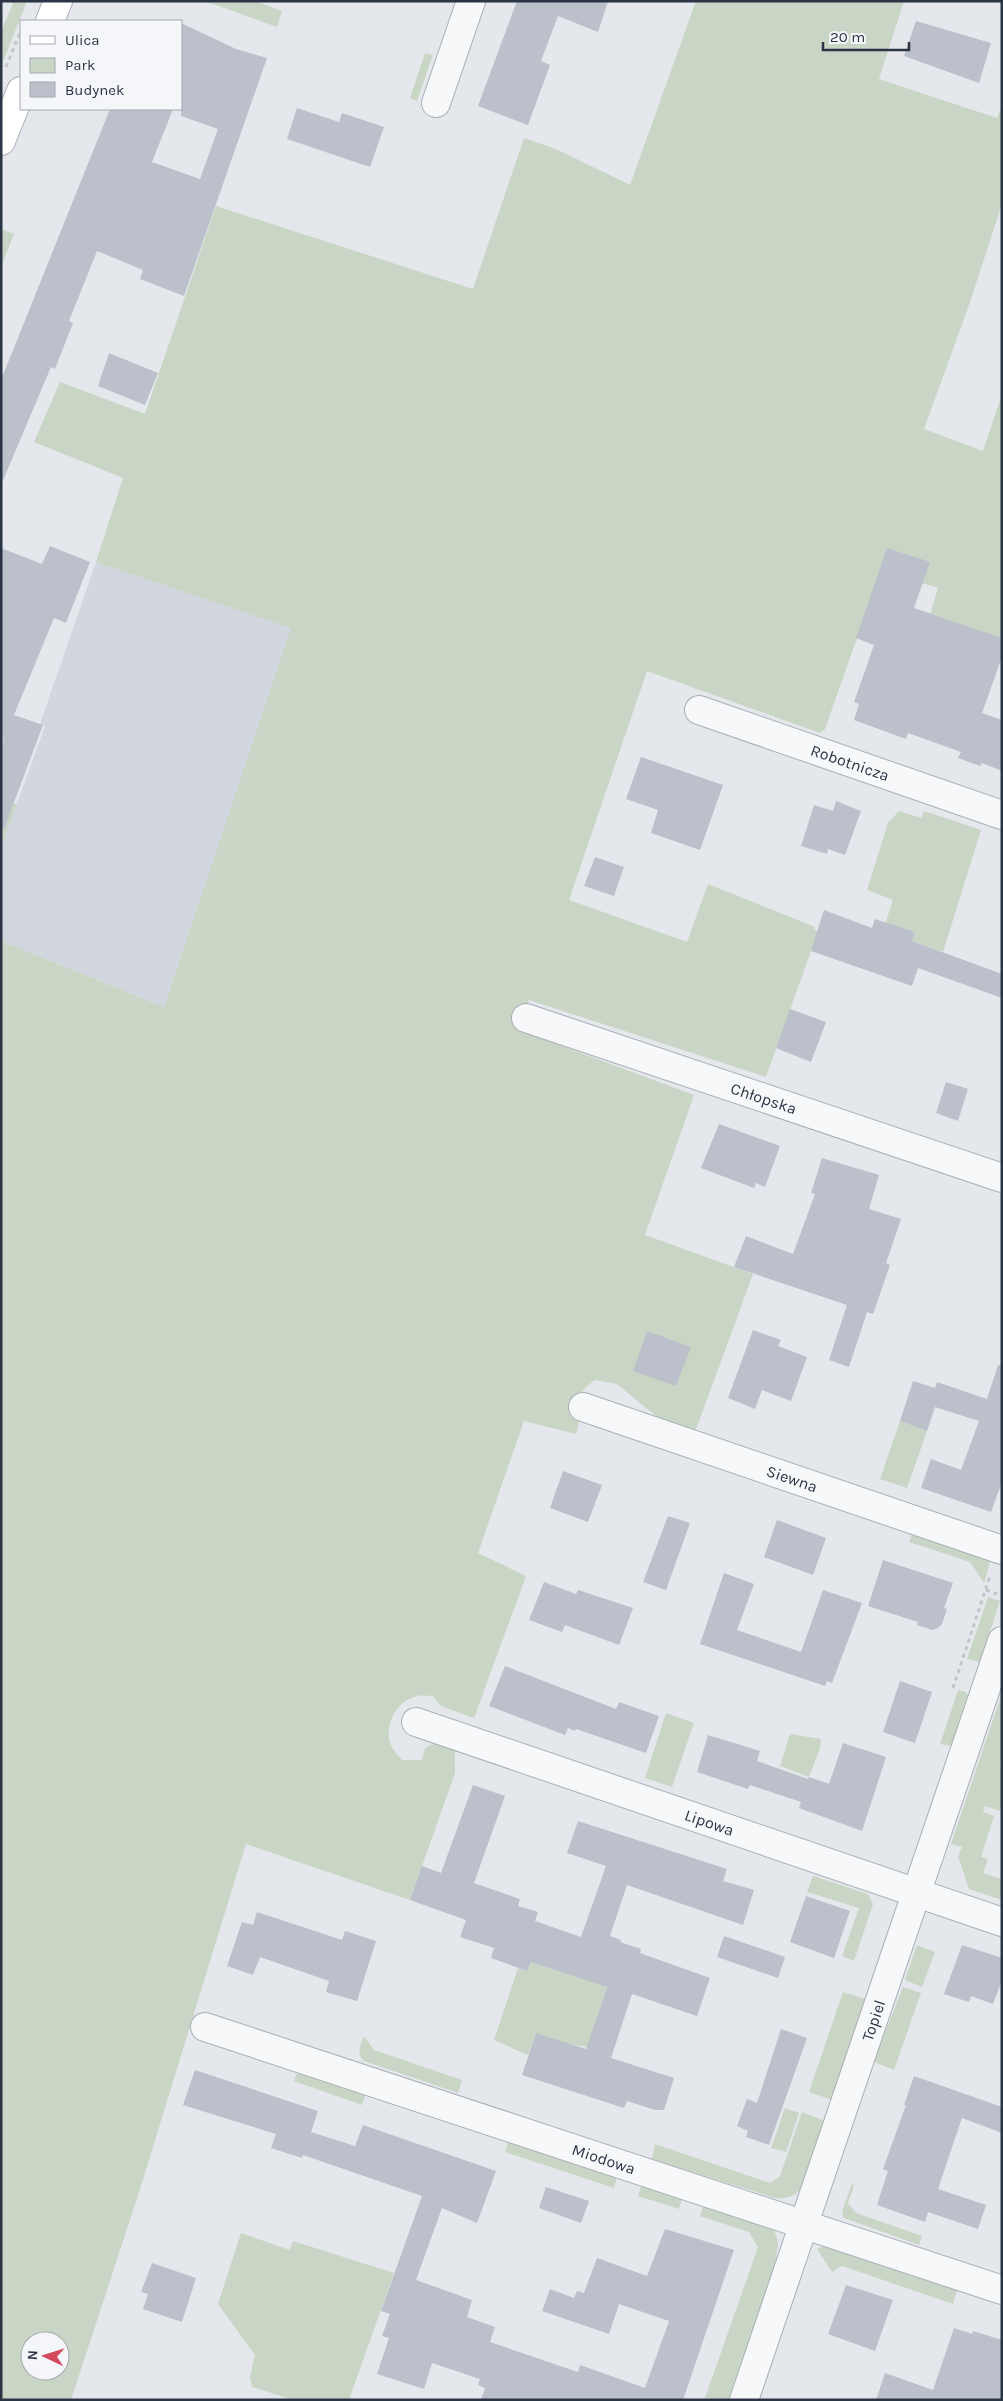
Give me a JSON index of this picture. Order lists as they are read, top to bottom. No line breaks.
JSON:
{"streets":{"street":["Robotnicza","Chłopska","Siewna","Lipowa","Topiel","Miodowa"]},"crossings":[["Lipowa","Topiel"],["Topiel","Miodowa"]],"legend":["Ulica","Park","Budynek"],"scale_bar":"20 m","north":"left"}
